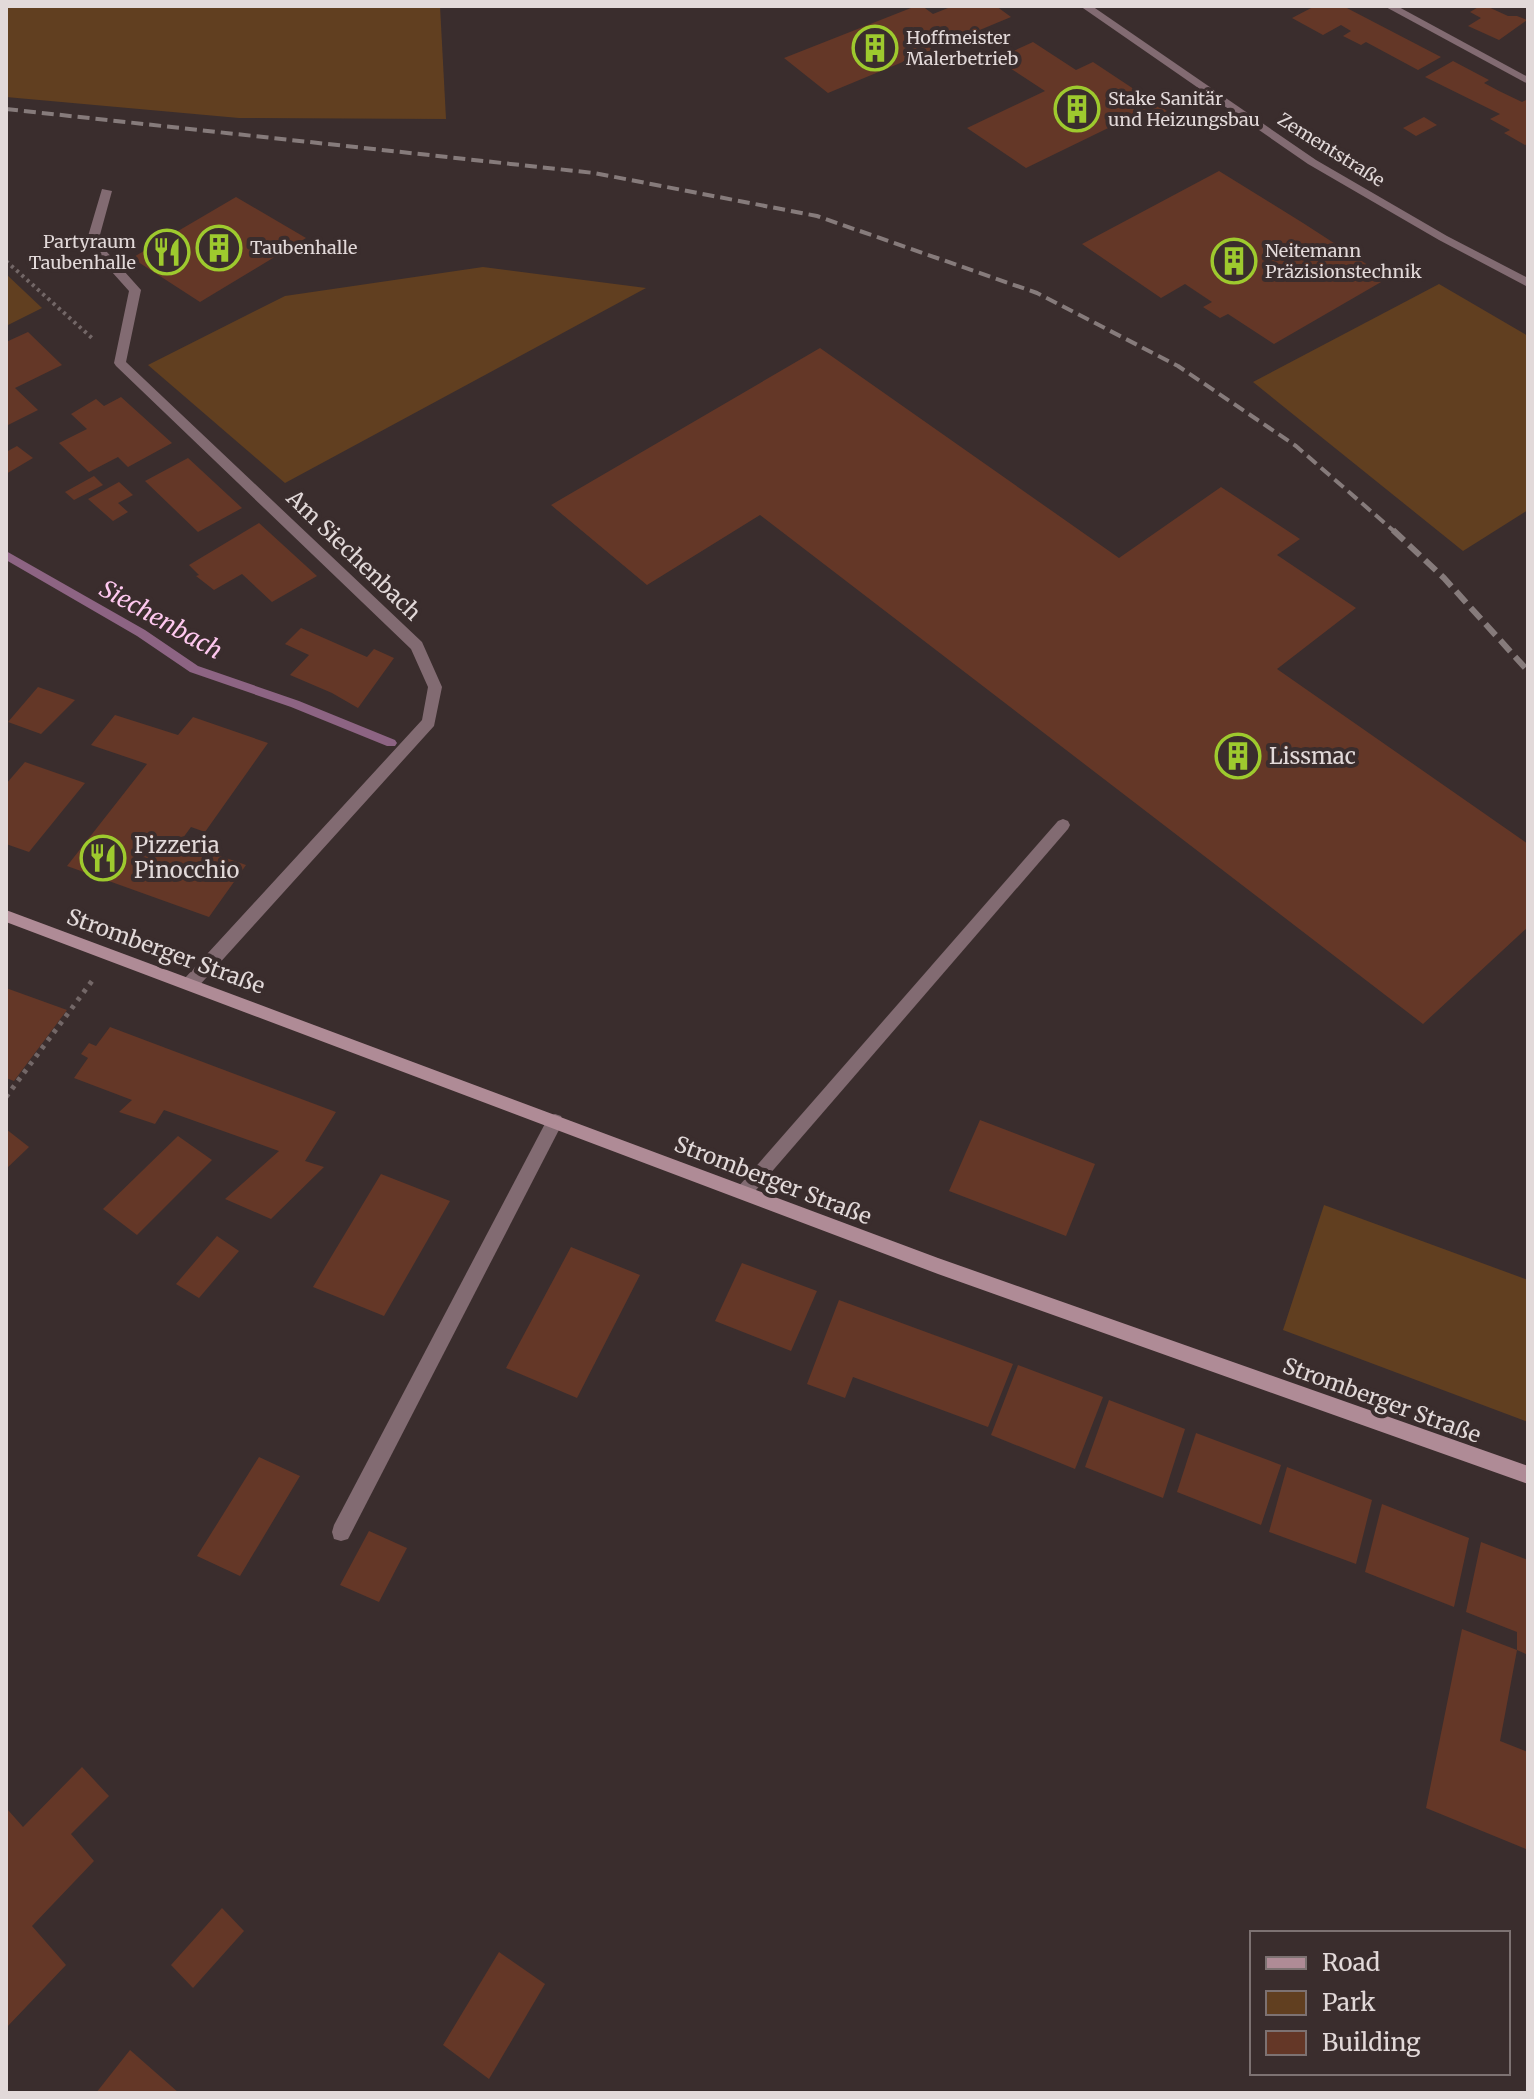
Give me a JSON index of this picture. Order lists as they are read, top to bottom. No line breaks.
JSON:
{"streets":{"main road":["Stromberger Straße"],"street":["Zementstraße","Am Siechenbach"]},"crossings":[["Am Siechenbach","Stromberger Straße"]],"water":["Siechenbach"],"places":{"building":["Hoffmeister Malerbetrieb","Stake Sanitär und Heizungsbau","Taubenhalle","Neitemann Präzisionstechnik","Lissmac"],"restaurant":["Partyraum Taubenhalle","Pizzeria Pinocchio"]},"legend":["Road","Park","Building"]}
